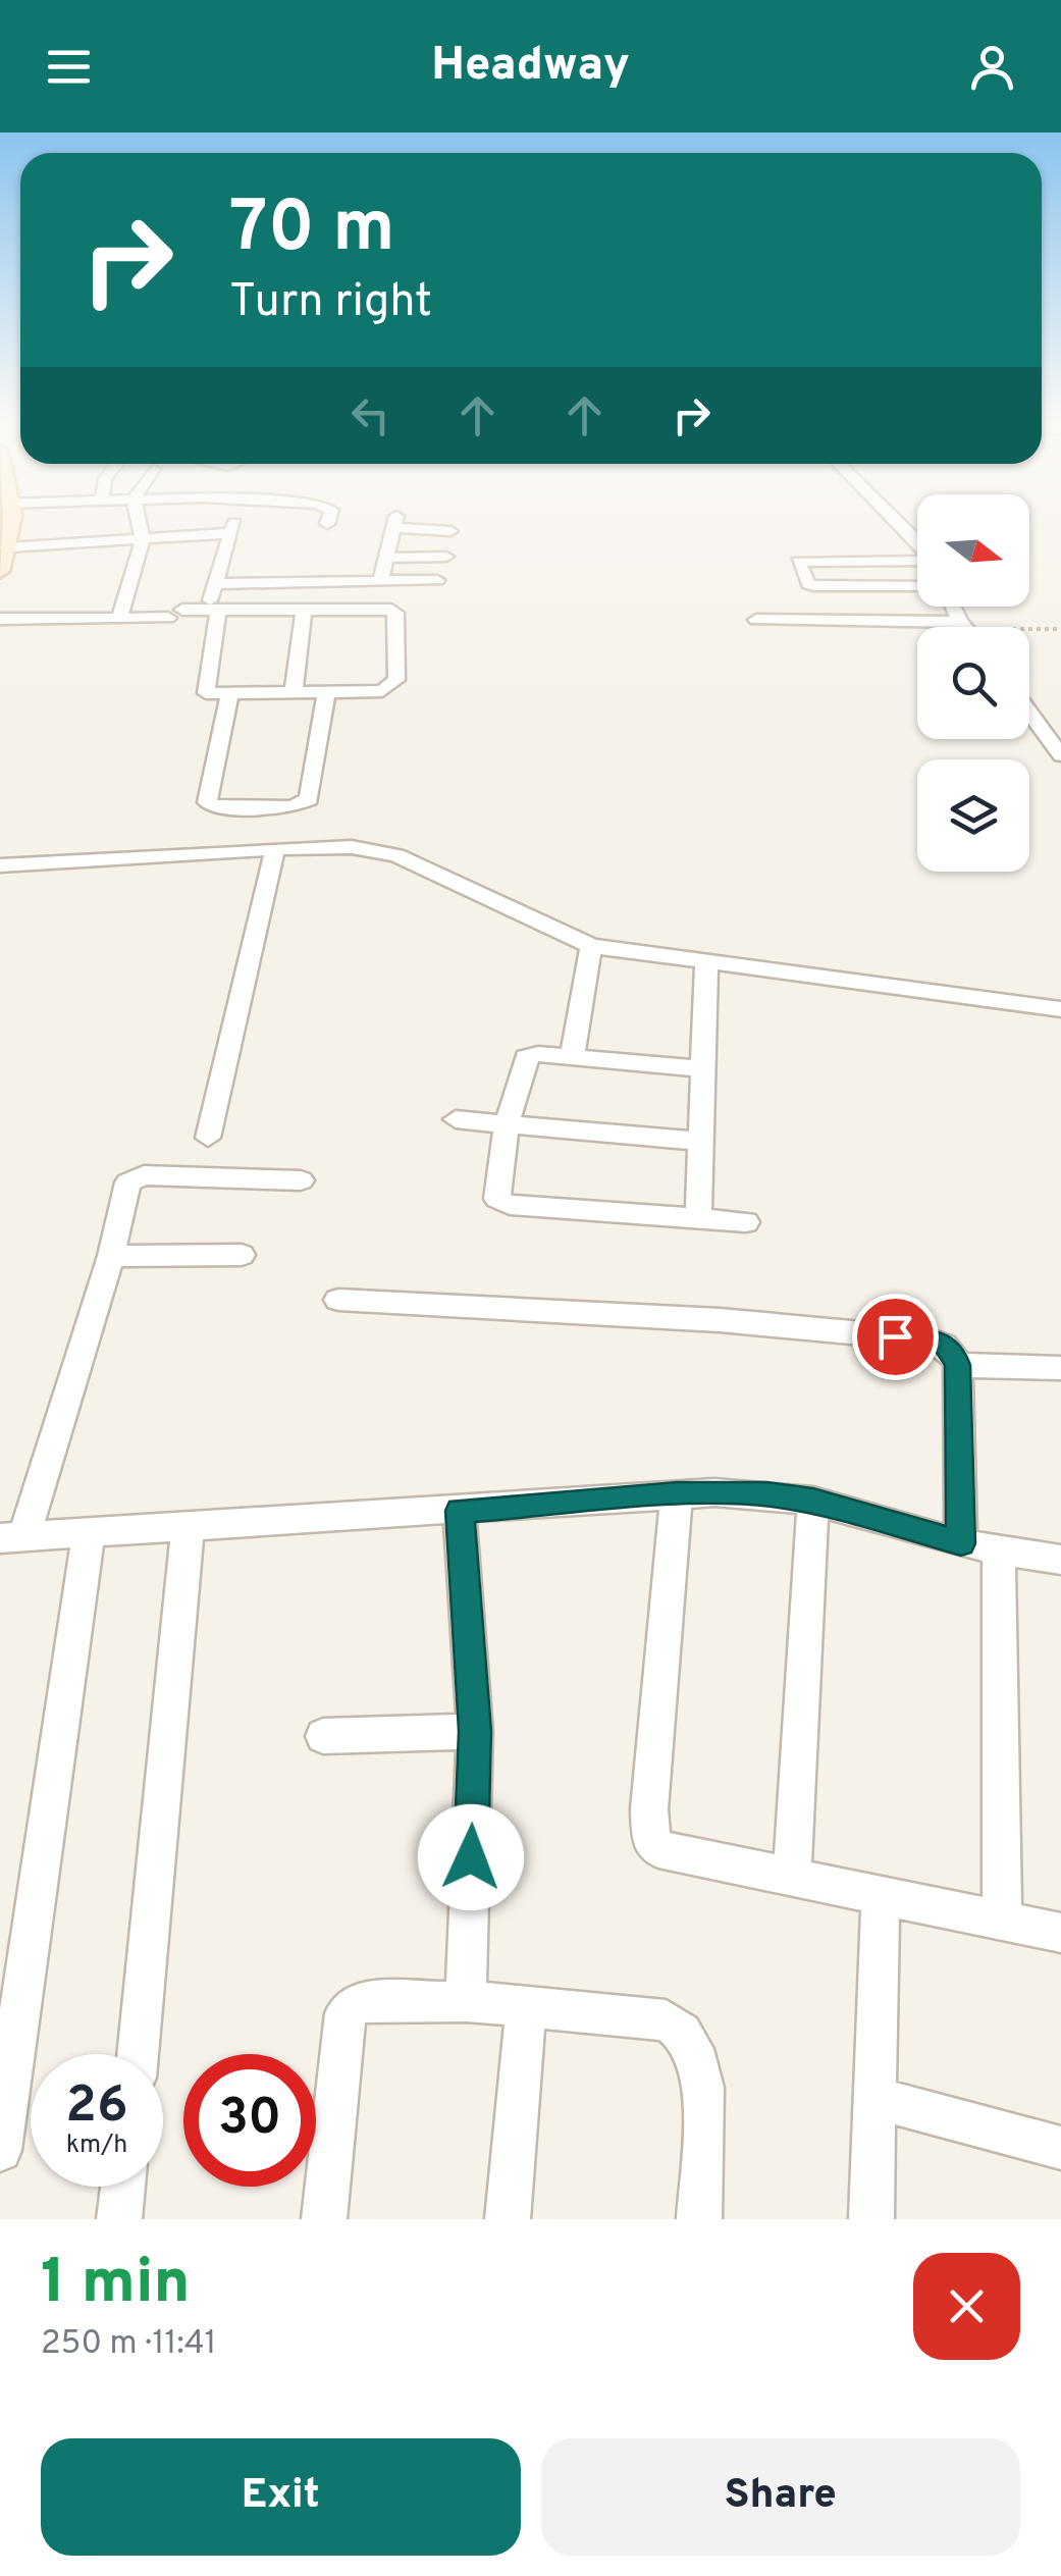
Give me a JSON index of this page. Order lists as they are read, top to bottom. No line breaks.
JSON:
{"north":"right","page":{"header":"Headway","turn":["70 m","Turn right"],"speed":"26 km/h","limit":"30","heading":["1 min","250 m · 11:41"],"buttons":["Exit","Share"]}}
